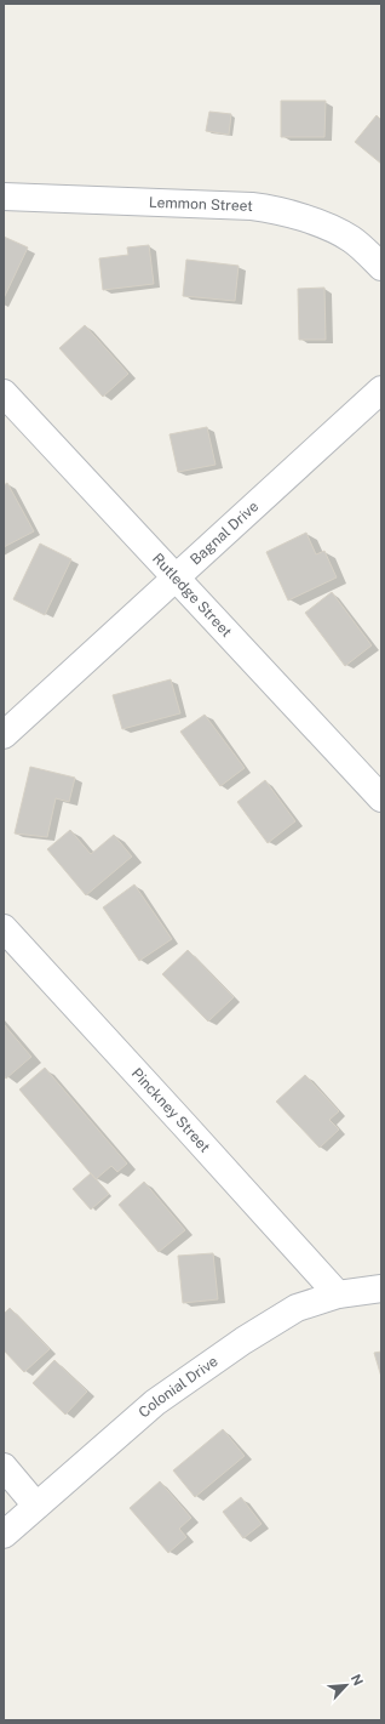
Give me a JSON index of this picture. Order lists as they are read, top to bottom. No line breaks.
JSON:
{"streets":{"street":["Lemmon Street","Bagnal Drive","Rutledge Street","Pinckney Street","Colonial Drive"]},"crossings":[["Bagnal Drive","Rutledge Street"],["Pinckney Street","Colonial Drive"]],"north":"top right"}
